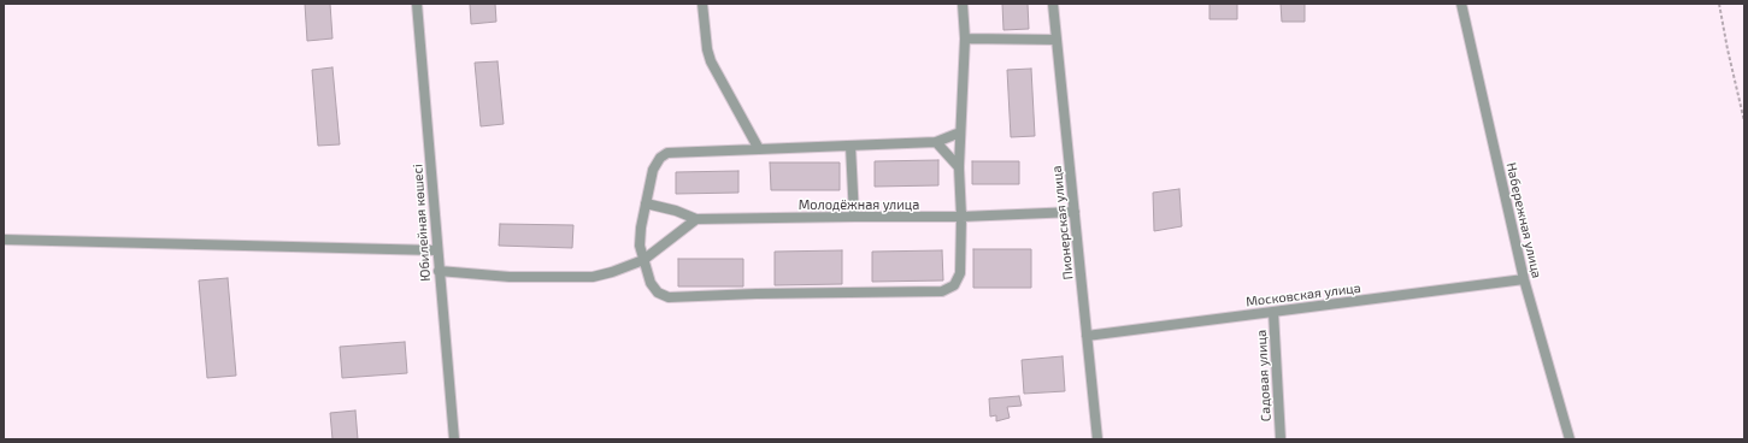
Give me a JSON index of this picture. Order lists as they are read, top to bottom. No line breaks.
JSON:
{"streets":{"street":["Молодёжная улица","Набережная улица","Юбилейная көшесі","Пионерская улица","Московская улица","Садовая улица"]},"crossings":[["Молодёжная улица","Пионерская улица"],["Набережная улица","Московская улица"],["Пионерская улица","Московская улица"],["Московская улица","Садовая улица"]]}
